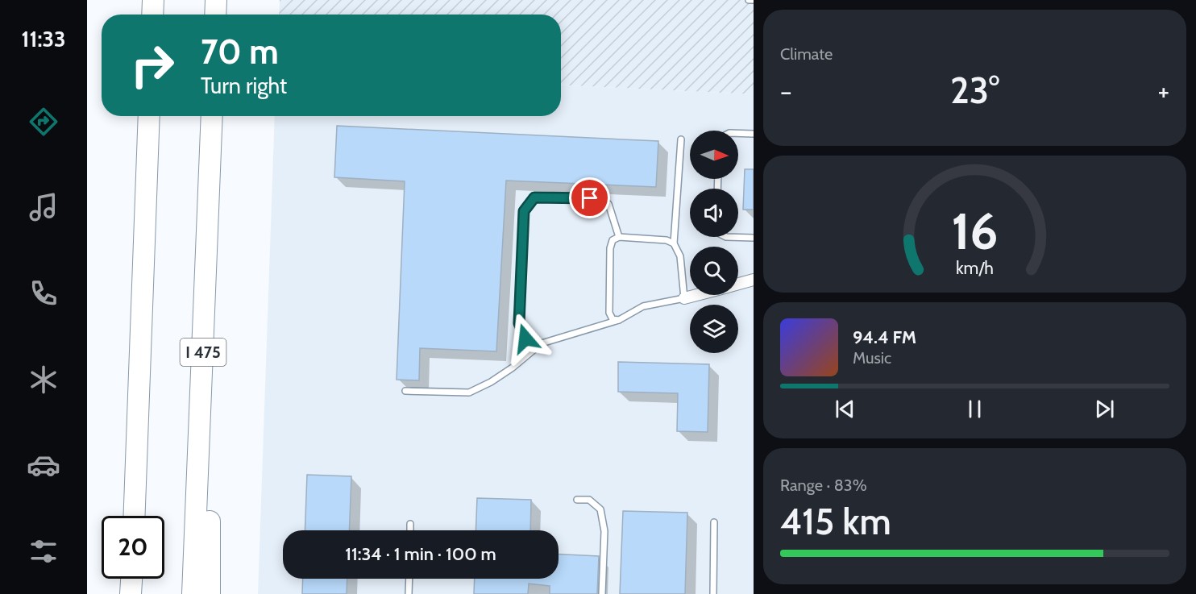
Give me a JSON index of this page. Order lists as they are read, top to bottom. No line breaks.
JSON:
{"streets":{"highway":["I 475"]},"north":"right","page":{"tabs":"11:33","tile":["Climate",["Range · 83%","415 km"]],"turn":["70 m","Turn right"],"heat":["−","23°","+"],"song":["94.4 FM","Music"],"limit":"20","trip":"11:34 · 1 min · 100 m","gauge":["16","km/h"]}}
